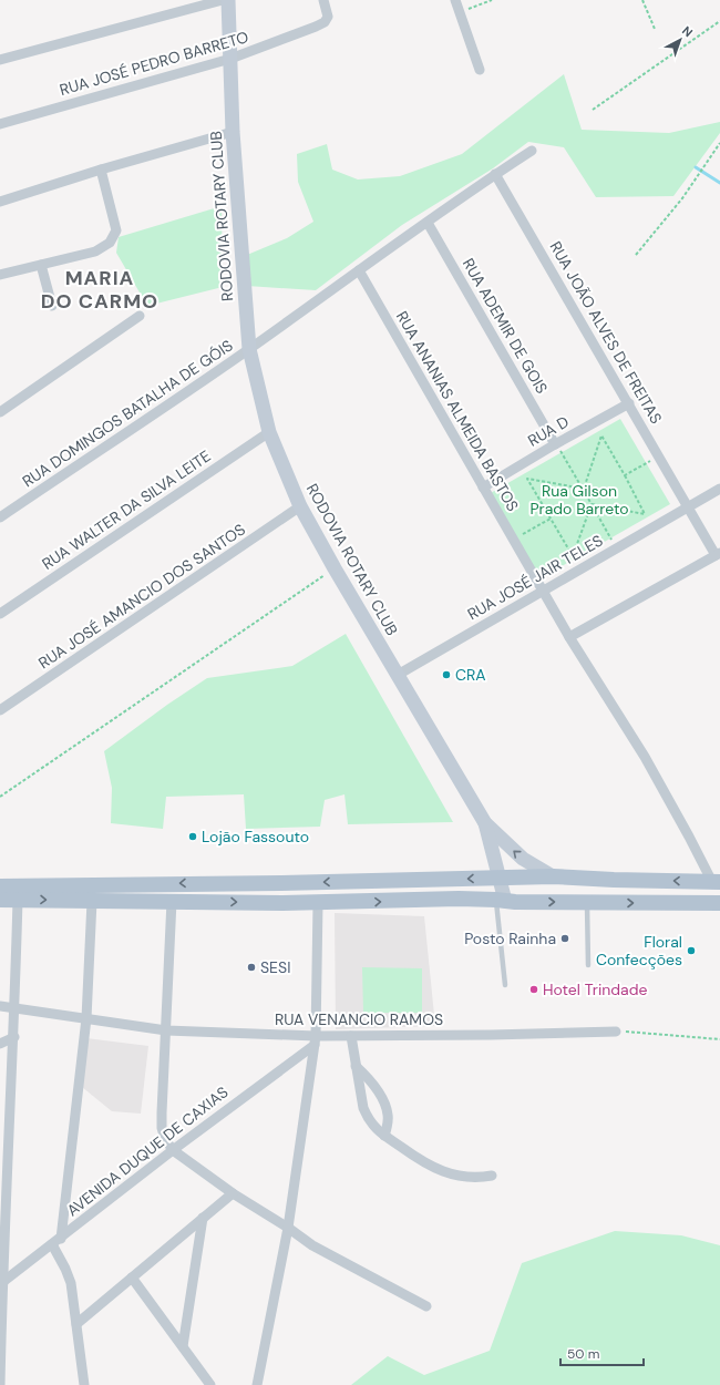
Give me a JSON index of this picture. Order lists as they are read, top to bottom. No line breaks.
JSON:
{"streets":{"main road":["RODOVIA ROTARY CLUB"],"street":["RUA JOSÉ PEDRO BARRETO","RUA ADEMIR DE GOIS","RUA JOÃO ALVES DE FREITAS","RUA ANANIAS ALMEIDA BASTOS","RUA DOMINGOS BATALHA DE GÓIS","RUA D","RUA WALTER DA SILVA LEITE","RUA JOSÉ JAIR TELES","RUA JOSÉ AMANCIO DOS SANTOS","RUA VENANCIO RAMOS","AVENIDA DUQUE DE CAXIAS"]},"crossings":[["RUA JOSÉ PEDRO BARRETO","RODOVIA ROTARY CLUB"],["RODOVIA ROTARY CLUB","RUA DOMINGOS BATALHA DE GÓIS"],["RODOVIA ROTARY CLUB","RUA WALTER DA SILVA LEITE"],["RODOVIA ROTARY CLUB","RUA JOSÉ JAIR TELES"],["RODOVIA ROTARY CLUB","RUA JOSÉ AMANCIO DOS SANTOS"],["RUA ADEMIR DE GOIS","RUA D"],["RUA JOÃO ALVES DE FREITAS","RUA D"],["RUA JOÃO ALVES DE FREITAS","RUA JOSÉ JAIR TELES"],["RUA ANANIAS ALMEIDA BASTOS","RUA D"],["RUA ANANIAS ALMEIDA BASTOS","RUA JOSÉ JAIR TELES"],["RUA VENANCIO RAMOS","AVENIDA DUQUE DE CAXIAS"]],"districts":["MARIA DO CARMO"],"parks":["Rua Gilson Prado Barreto"],"places":["CRA","Lojão Fassouto","Posto Rainha","Floral Confecções","SESI","Hotel Trindade"],"scale_bar":"50 m","north":"top right"}
